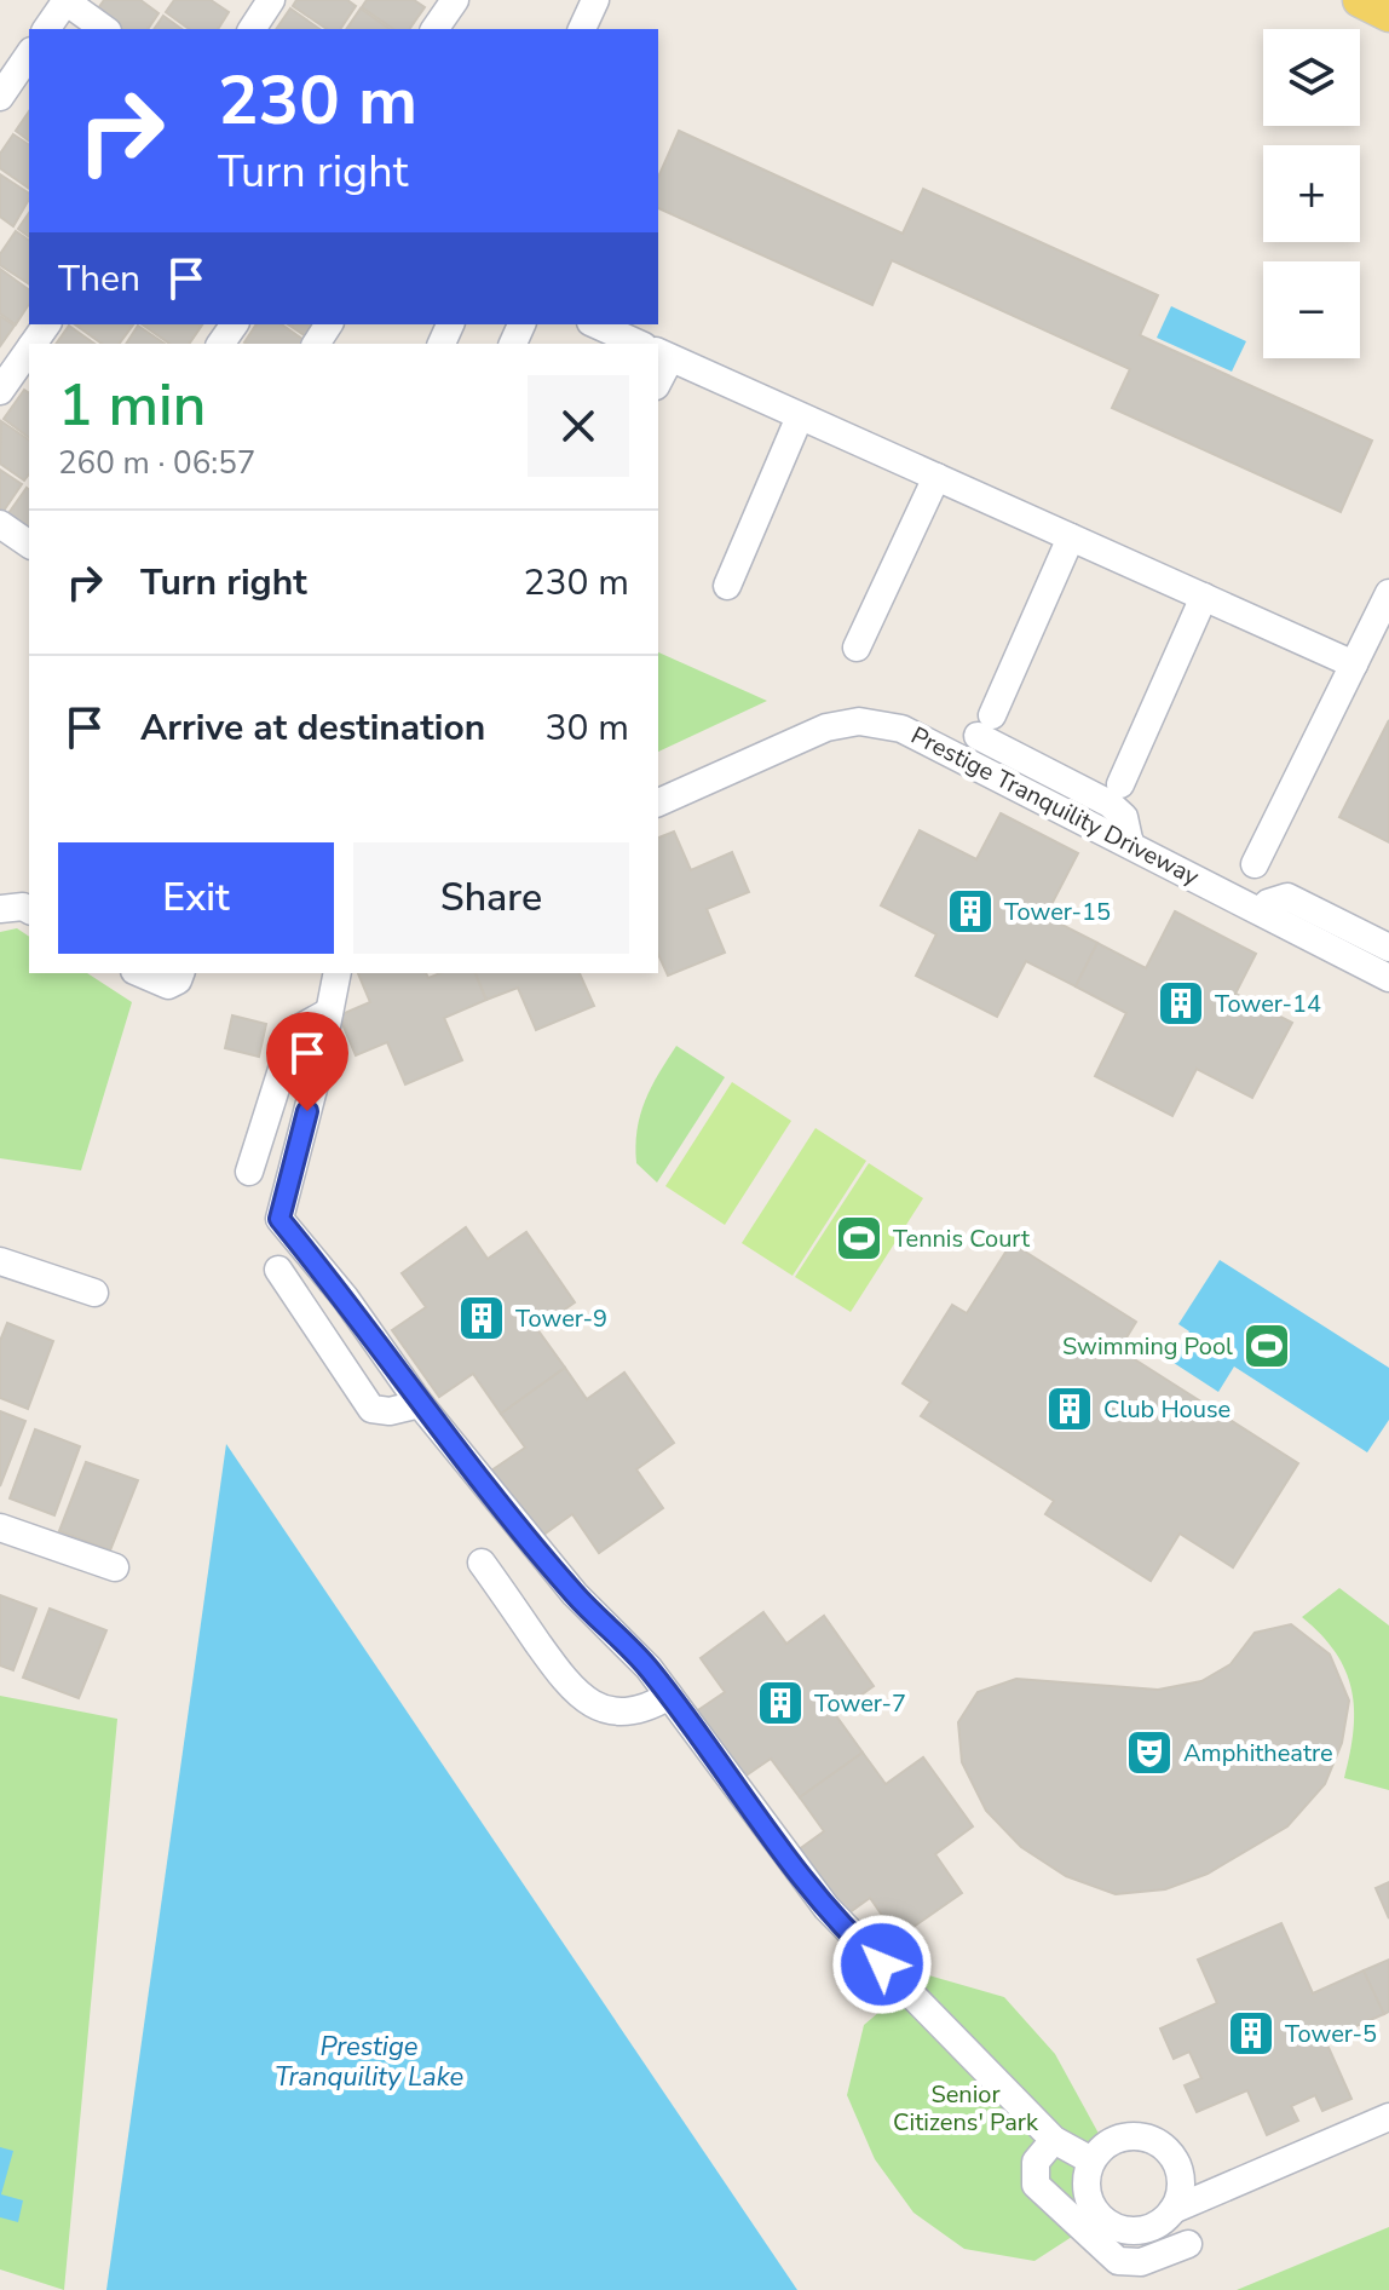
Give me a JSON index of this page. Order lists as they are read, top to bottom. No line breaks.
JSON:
{"streets":{"street":["Prestige Tranquility Driveway"]},"water":["Prestige Tranquility Lake"],"parks":["Senior Citizens' Park"],"places":{"building":["Tower-15","Tower-14","Tower-9","Club House","Tower-7","Tower-5"],"sports":["Tennis Court","Swimming Pool"],"theatre":["Amphitheatre"]},"page":{"map_buttons":["+","−"],"turn":["230 m","Turn right"],"then":"Then","heading":["1 min","260 m · 06:57"],"list":[{"name":"Turn right","value":"230 m"},{"name":"Arrive at destination","value":"30 m"}],"buttons":["Exit","Share"]}}
